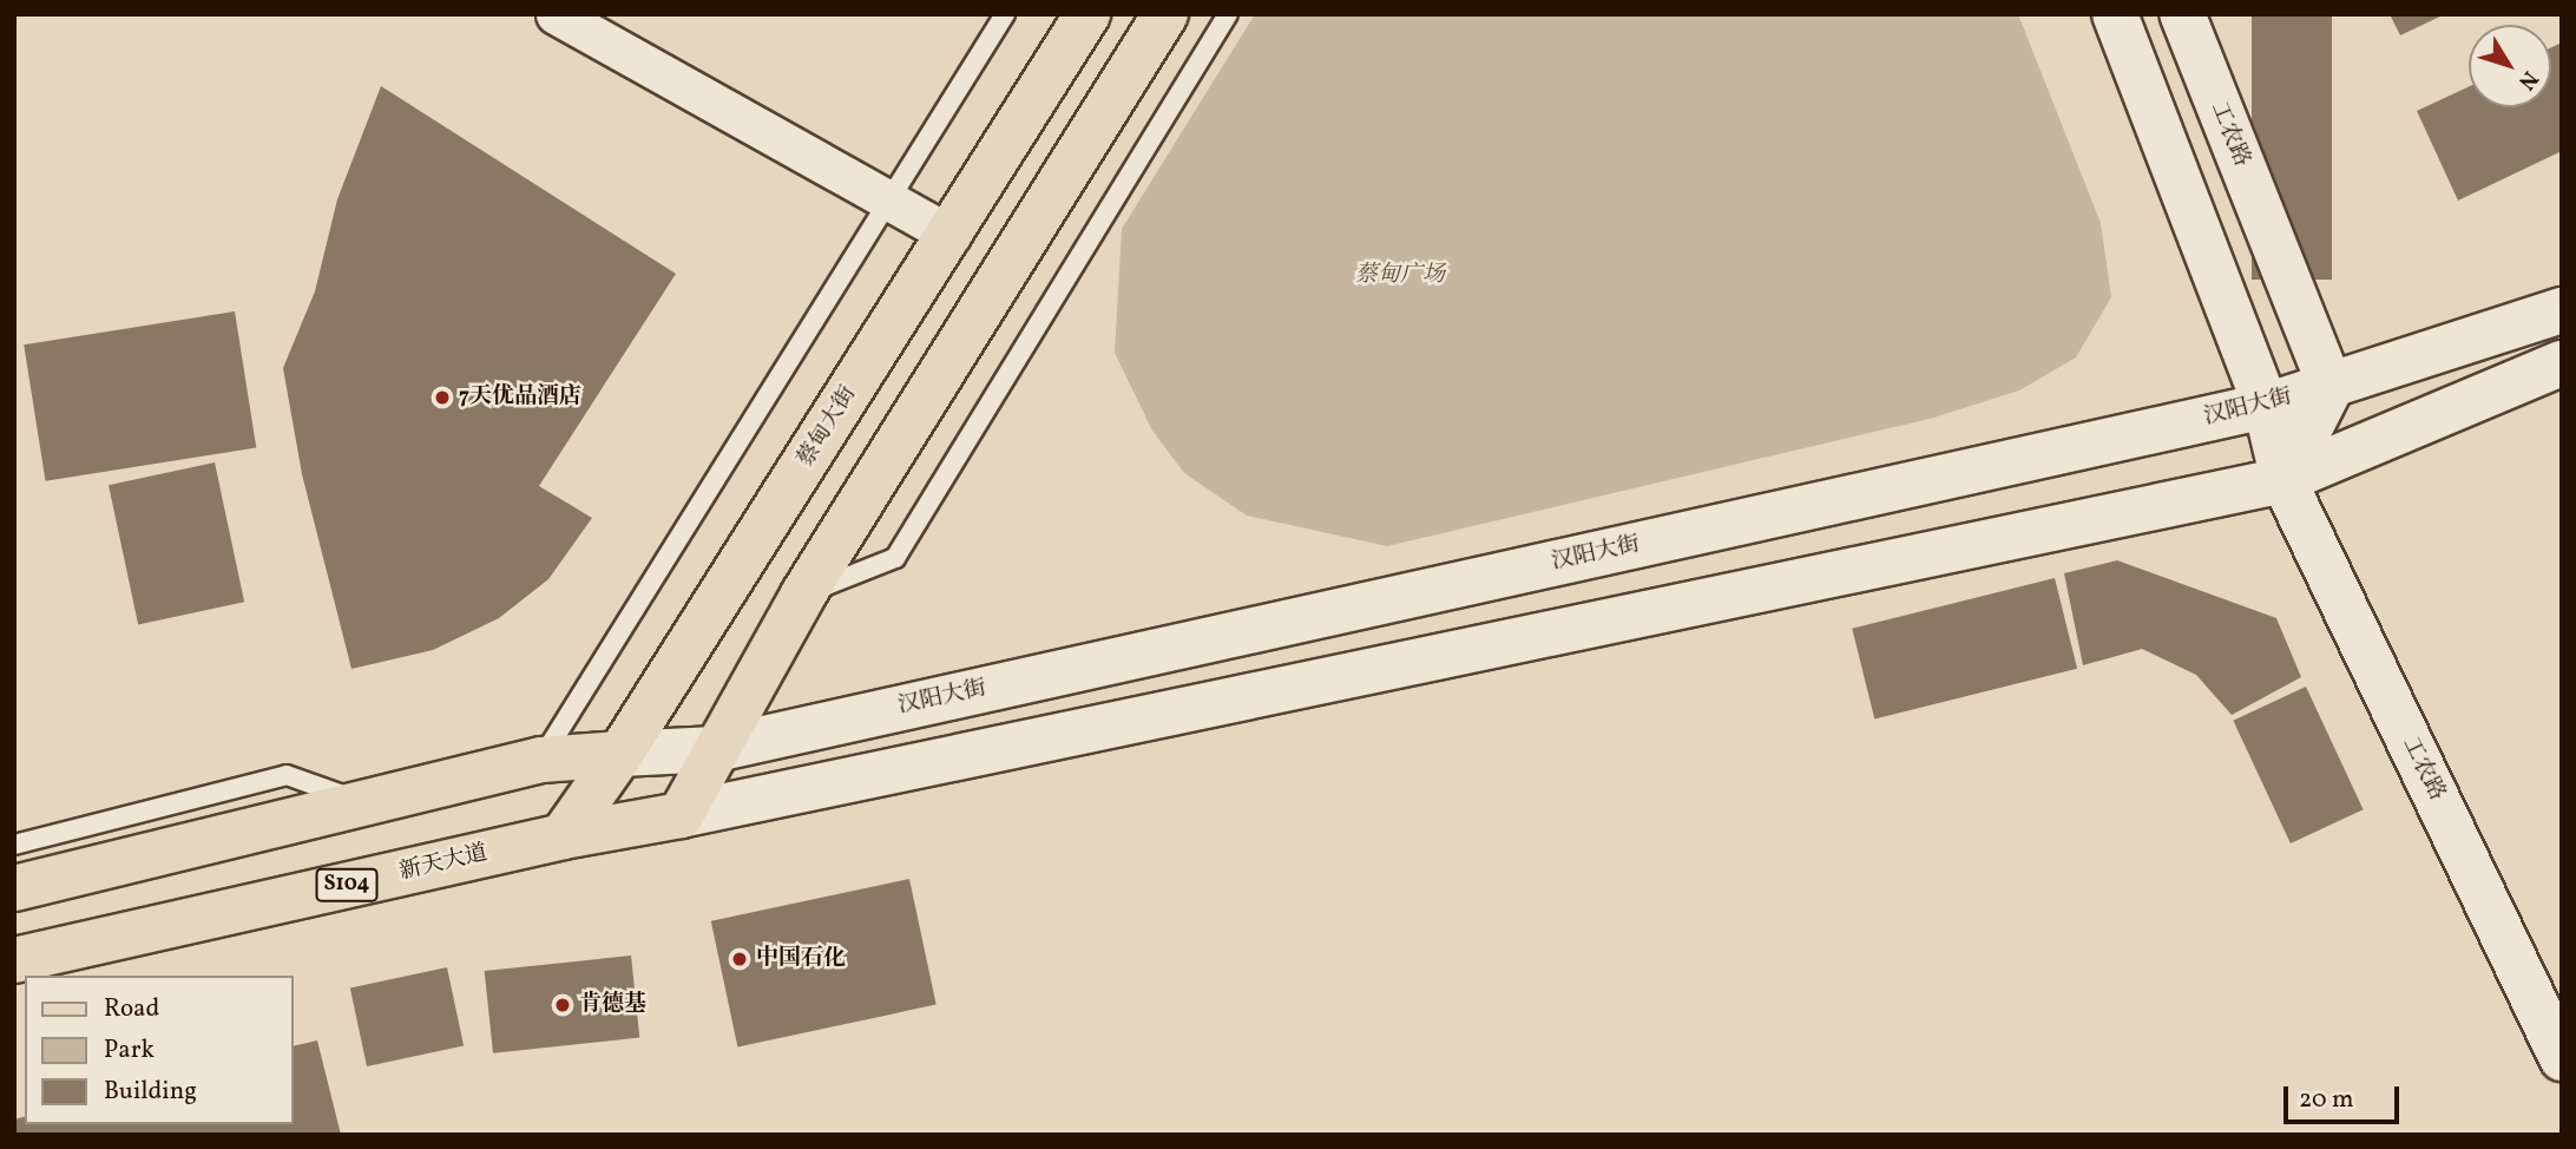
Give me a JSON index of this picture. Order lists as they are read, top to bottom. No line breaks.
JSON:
{"streets":{"main road":["蔡甸大街","新天大道","S104"],"street":["工农路","汉阳大街"]},"crossings":[["工农路","汉阳大街"],["汉阳大街","蔡甸大街"],["蔡甸大街","新天大道"]],"parks":["蔡甸广场"],"places":["7天优品酒店","中国石化","肯德基"],"legend":["Road","Park","Building"],"scale_bar":"20 m","north":"bottom right"}
